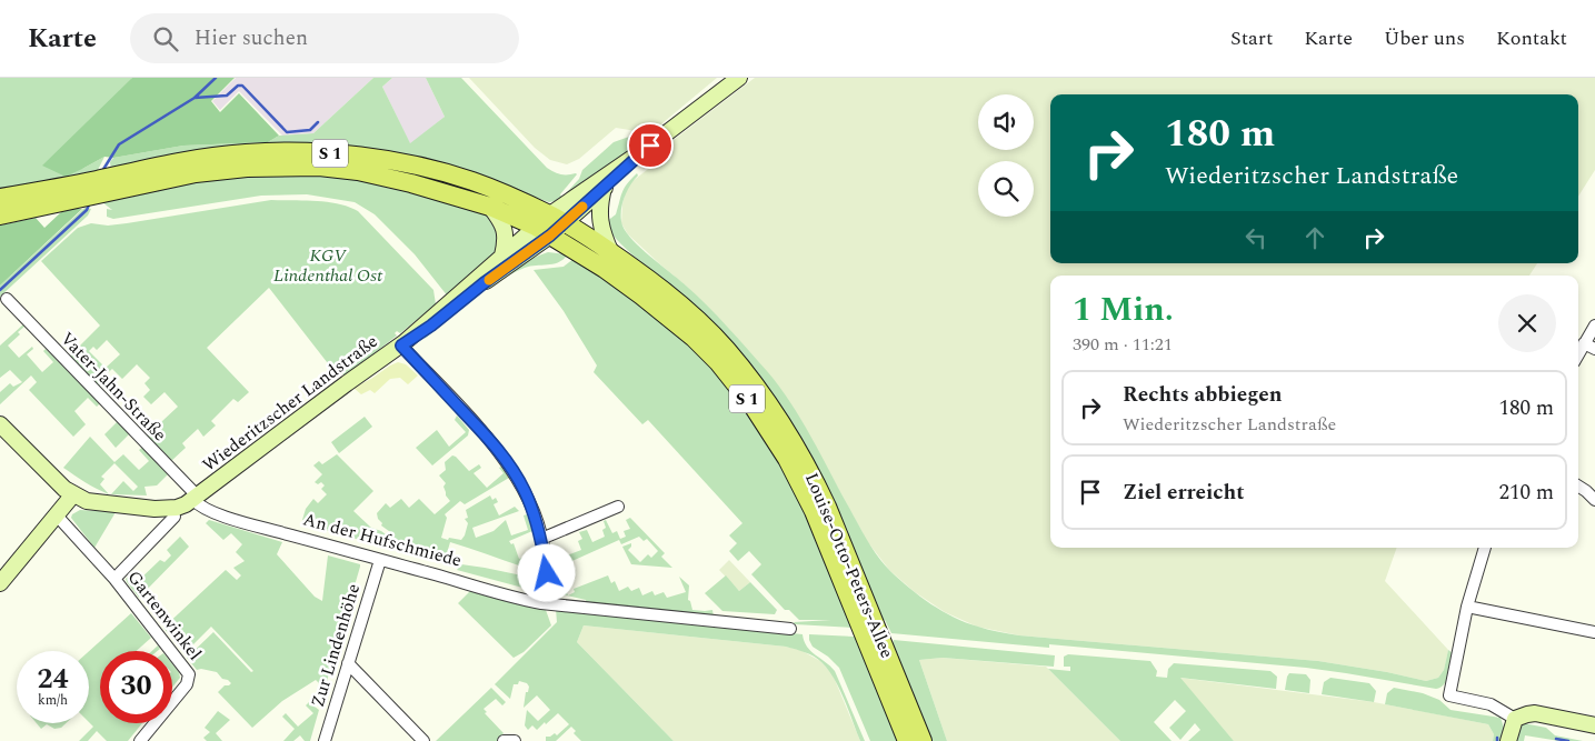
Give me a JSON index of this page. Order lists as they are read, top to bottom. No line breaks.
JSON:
{"streets":{"main road":["S 1","Louise-Otto-Peters-Allee"],"street":["Vater-Jahn-Straße","Wiederitzscher Landstraße","An der Hufschmiede","Gartenwinkel","Zur Lindenhöhe"]},"crossings":[["S 1","Wiederitzscher Landstraße"],["S 1","Louise-Otto-Peters-Allee"],["Vater-Jahn-Straße","Wiederitzscher Landstraße"],["Vater-Jahn-Straße","An der Hufschmiede"],["Wiederitzscher Landstraße","An der Hufschmiede"],["Wiederitzscher Landstraße","Louise-Otto-Peters-Allee"],["An der Hufschmiede","Zur Lindenhöhe"]],"parks":["KGV Lindenthal Ost"],"page":{"header":"Karte","search":"Hier suchen","nav":["Start","Karte","Über uns","Kontakt"],"turn":["180 m","Wiederitzscher Landstraße"],"heading":["1 Min.","390 m · 11:21"],"list":[{"name":"Rechts abbiegen","note":"Wiederitzscher Landstraße","value":"180 m"},{"name":"Ziel erreicht","value":"210 m"}],"speed":"24 km/h","limit":"30"}}
